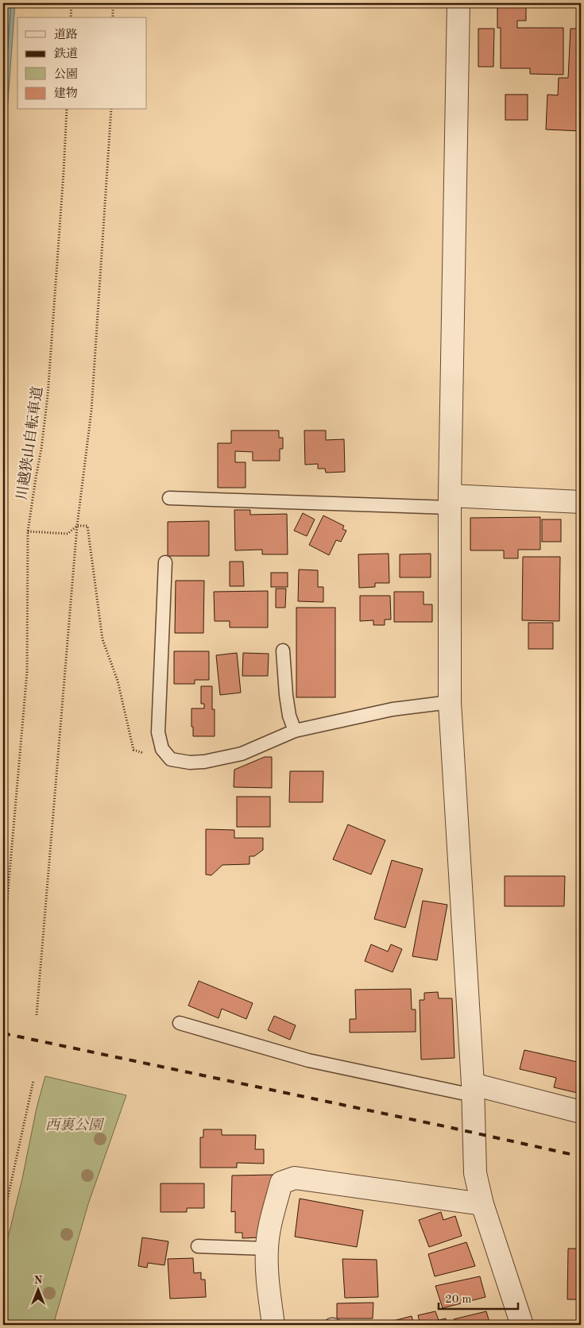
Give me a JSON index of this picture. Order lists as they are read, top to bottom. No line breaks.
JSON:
{"streets":{"path":["川越狭山自転車道"]},"parks":["西裏公園"],"legend":["道路","鉄道","公園","建物"],"scale_bar":"20 m","north":"top"}
